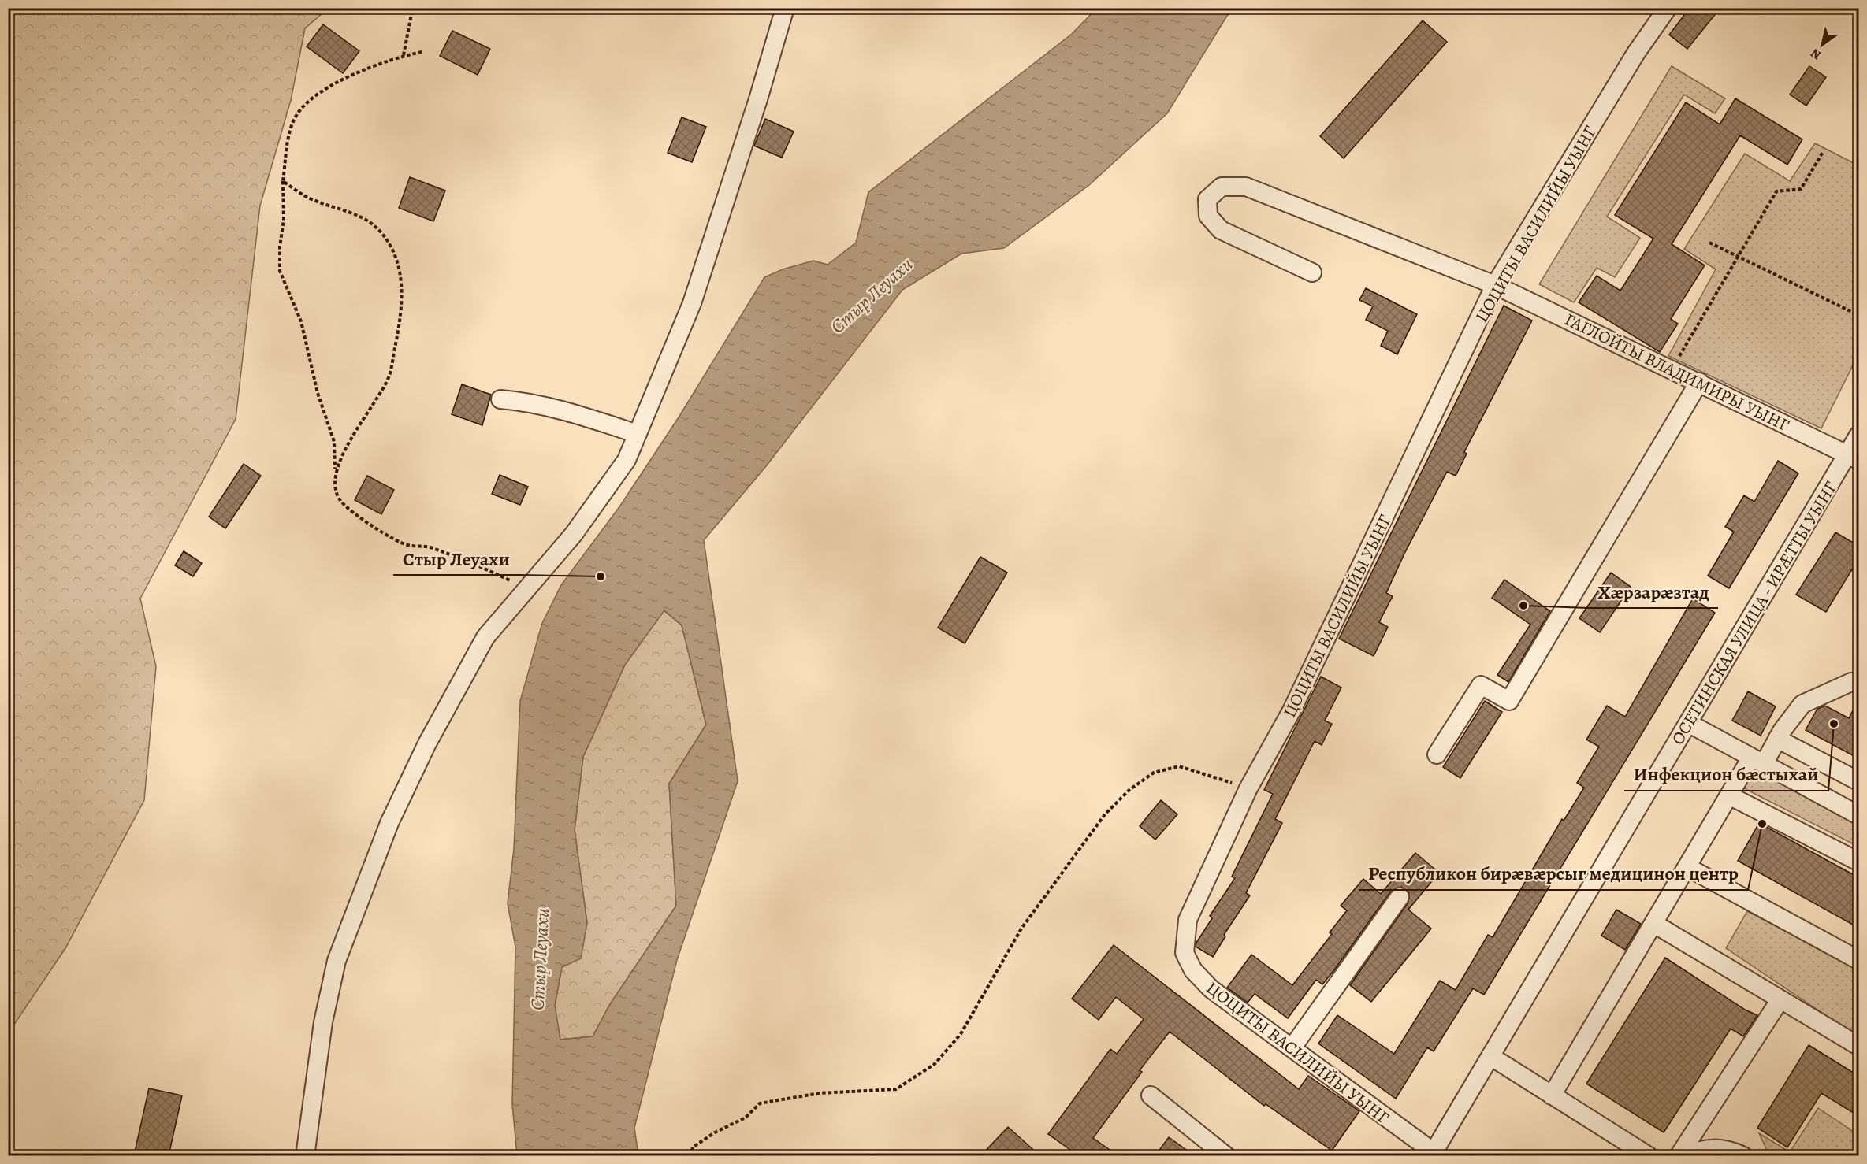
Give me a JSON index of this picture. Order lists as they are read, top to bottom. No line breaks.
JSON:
{"streets":{"street":["ЦОЦИТЫ ВАСИЛИЙЫ УЫНГ","ГАГЛОЙТЫ ВЛАДИМИРЫ УЫНГ","ОСЕТИНСКАЯ УЛИЦА - ИРÆТТЫ УЫНГ"]},"crossings":[["ЦОЦИТЫ ВАСИЛИЙЫ УЫНГ","ГАГЛОЙТЫ ВЛАДИМИРЫ УЫНГ"],["ЦОЦИТЫ ВАСИЛИЙЫ УЫНГ","ОСЕТИНСКАЯ УЛИЦА - ИРÆТТЫ УЫНГ"],["ГАГЛОЙТЫ ВЛАДИМИРЫ УЫНГ","ОСЕТИНСКАЯ УЛИЦА - ИРÆТТЫ УЫНГ"]],"water":["Стыр Леуахи"],"places":["Стыр Леуахи","Хæрзарæзтад","Инфекцион бæстыхай","Республикон бирæвæрсыг медицинон центр"],"north":"bottom left"}
